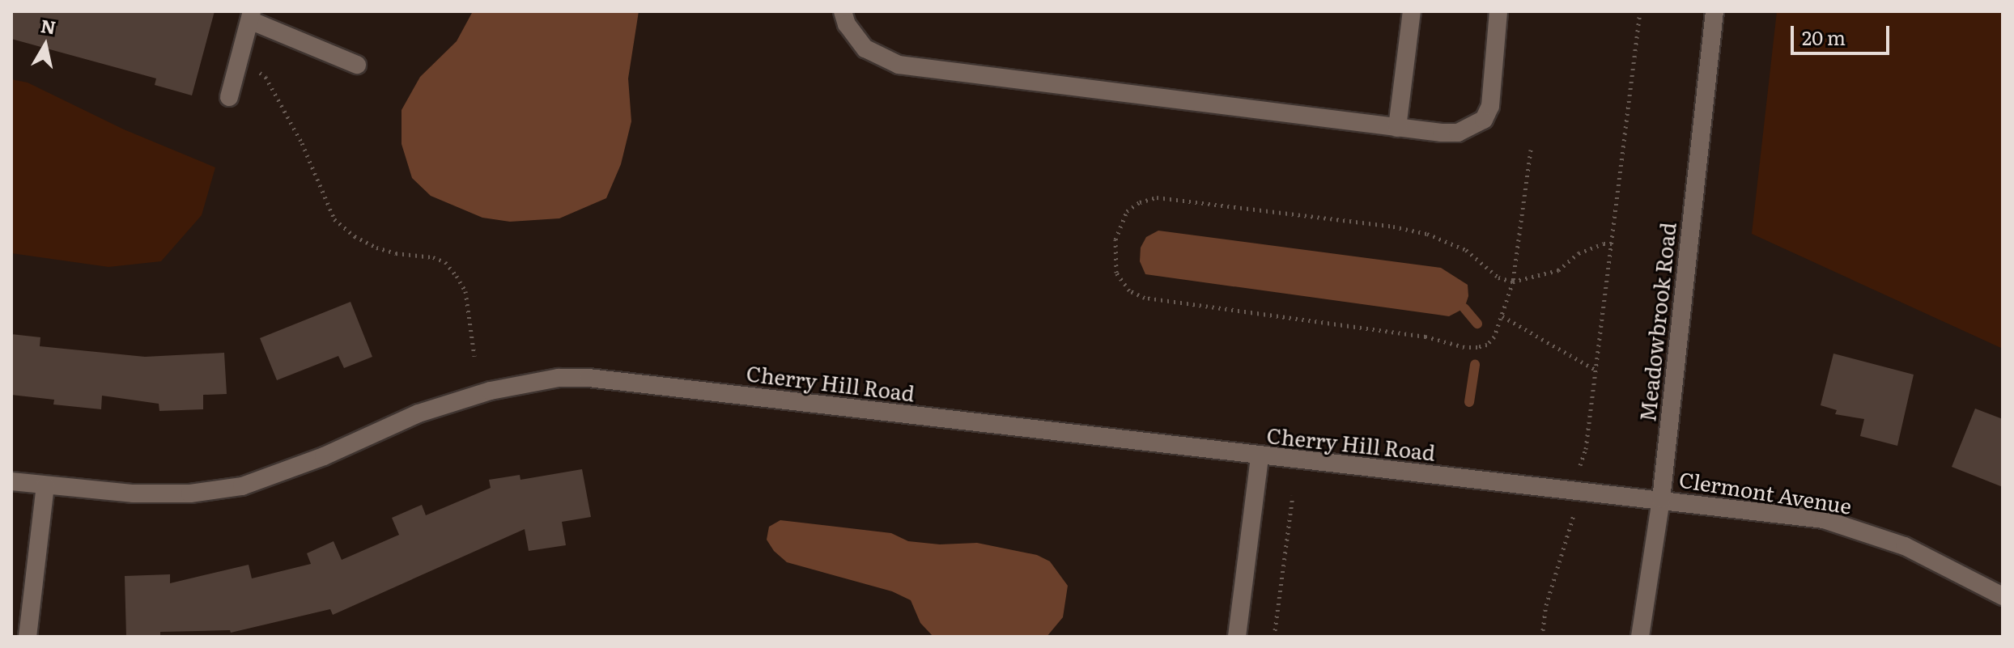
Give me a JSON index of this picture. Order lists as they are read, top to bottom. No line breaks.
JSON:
{"streets":{"street":["Meadowbrook Road","Cherry Hill Road","Clermont Avenue"]},"crossings":[["Meadowbrook Road","Cherry Hill Road"],["Meadowbrook Road","Clermont Avenue"],["Cherry Hill Road","Clermont Avenue"]],"scale_bar":"20 m","north":"top"}
